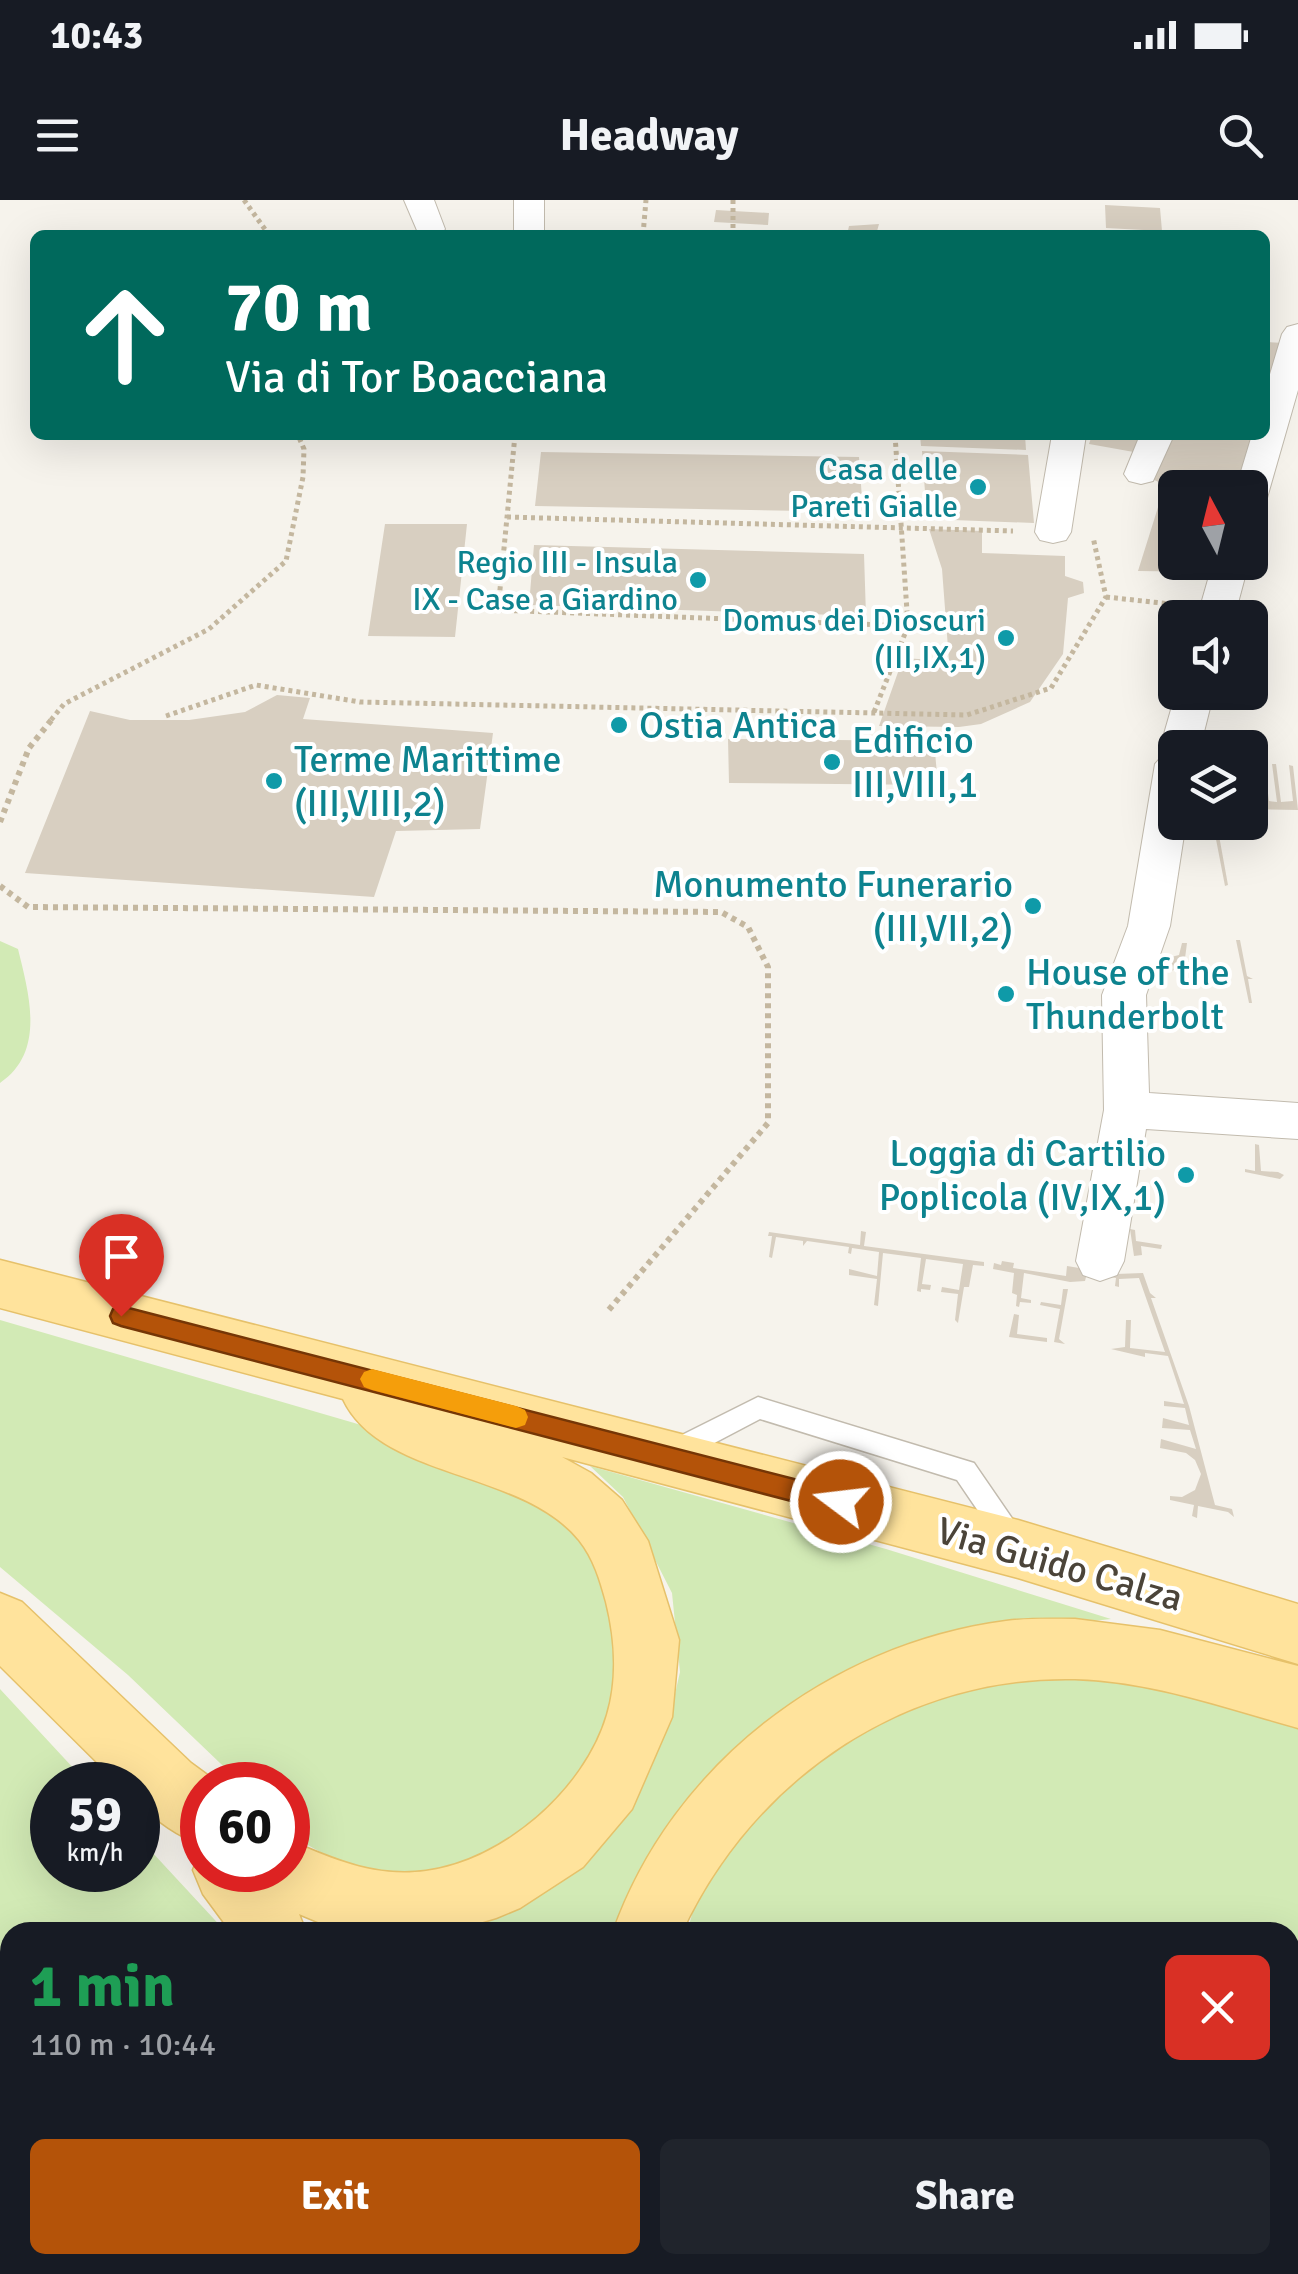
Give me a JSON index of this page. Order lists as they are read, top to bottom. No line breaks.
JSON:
{"streets":{"main road":["Via Guido Calza"]},"places":["Casa delle Pareti Gialle","Regio III - Insula IX - Case a Giardino","Domus dei Dioscuri (III,IX,1)","Ostia Antica","Edificio III,VIII,1","Terme Marittime (III,VIII,2)","Monumento Funerario (III,VII,2)","House of the Thunderbolt","Loggia di Cartilio Poplicola (IV,IX,1)"],"north":"top","page":{"status":"10:43","header":"Headway","turn":["70 m","Via di Tor Boacciana"],"speed":"59 km/h","limit":"60","heading":["1 min","110 m · 10:44"],"buttons":["Exit","Share"]}}
